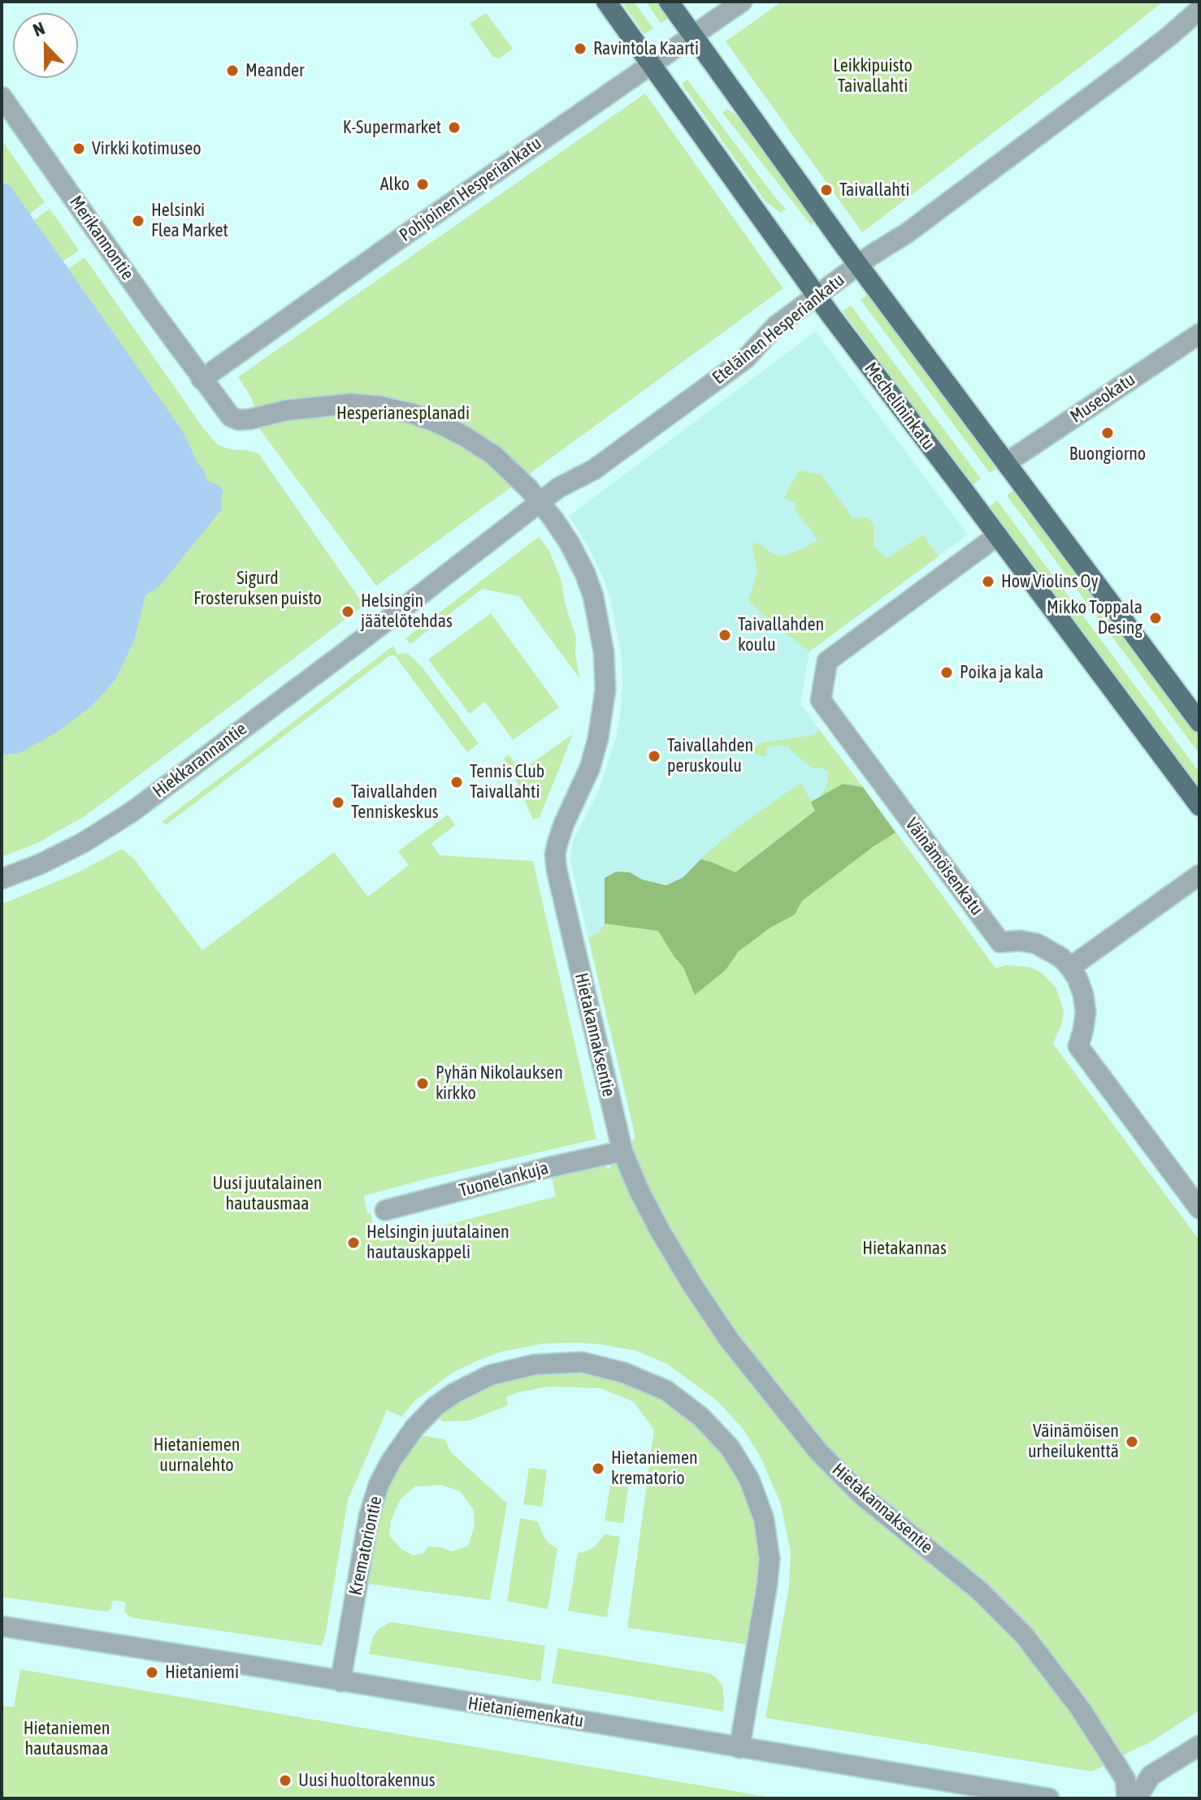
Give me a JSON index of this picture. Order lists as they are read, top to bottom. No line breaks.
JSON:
{"streets":{"main road":["Mechelininkatu"],"street":["Pohjoinen Hesperiankatu","Merikannontie","Eteläinen Hesperiankatu","Museokatu","Hiekkarannantie","Väinämöisenkatu","Hietakannaksentie","Tuonelankuja","Krematoriontie","Hietaniemenkatu"]},"crossings":[["Pohjoinen Hesperiankatu","Merikannontie"],["Pohjoinen Hesperiankatu","Mechelininkatu"],["Pohjoinen Hesperiankatu","Hietakannaksentie"],["Merikannontie","Hietakannaksentie"],["Eteläinen Hesperiankatu","Mechelininkatu"],["Eteläinen Hesperiankatu","Hiekkarannantie"],["Eteläinen Hesperiankatu","Hietakannaksentie"],["Mechelininkatu","Väinämöisenkatu"],["Hietakannaksentie","Tuonelankuja"],["Krematoriontie","Hietaniemenkatu"]],"parks":["Leikkipuisto Taivallahti","Hesperianesplanadi","Sigurd Frosteruksen puisto","Uusi juutalainen hautausmaa","Hietakannas","Hietaniemen uurnalehto","Hietaniemen hautausmaa"],"places":["Ravintola Kaarti","Meander","K-Supermarket","Virkki kotimuseo","Alko","Taivallahti","Helsinki Flea Market","Buongiorno","How Violins Oy","Helsingin jäätelötehdas","Mikko Toppala Desing","Taivallahden koulu","Poika ja kala","Taivallahden peruskoulu","Tennis Club Taivallahti","Taivallahden Tenniskeskus","Pyhän Nikolauksen kirkko","Helsingin juutalainen hautauskappeli","Väinämöisen urheilukenttä","Hietaniemen krematorio","Hietaniemi","Uusi huoltorakennus"],"north":"top"}
